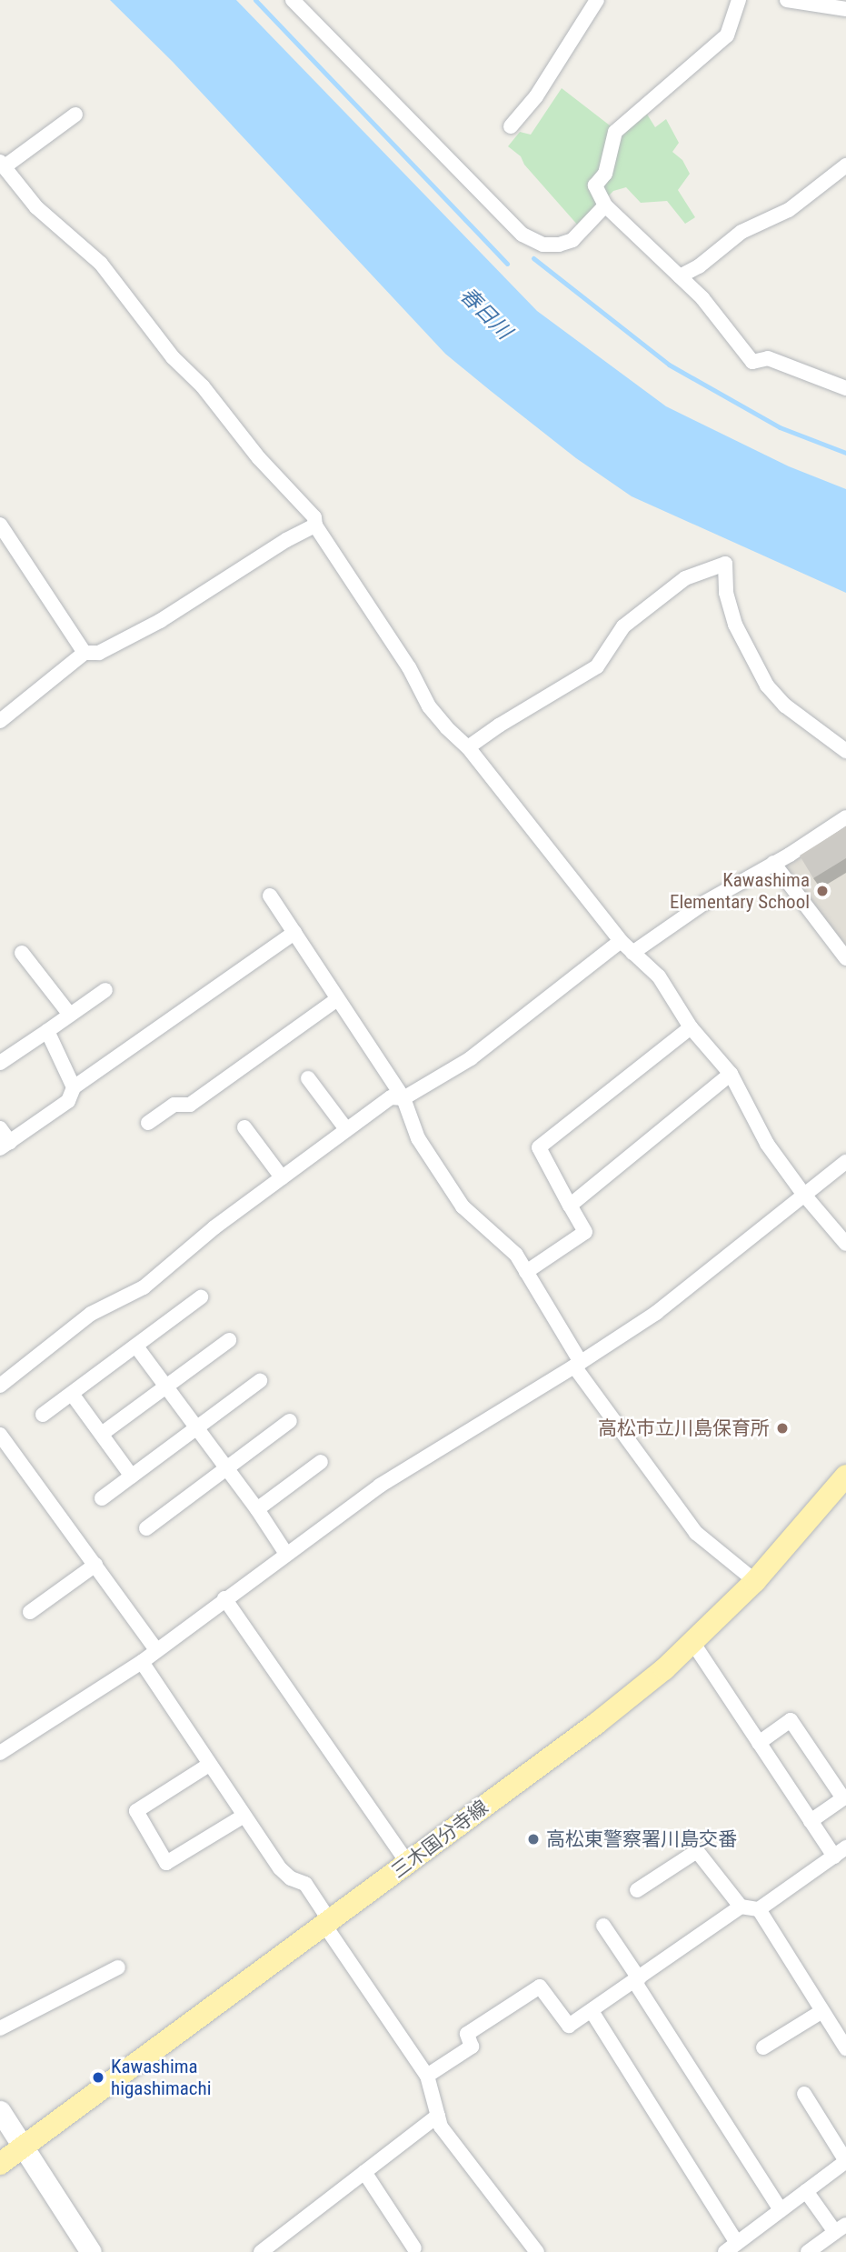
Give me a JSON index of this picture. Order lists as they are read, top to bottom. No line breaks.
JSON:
{"streets":{"main road":["三木国分寺線"]},"water":["春日川"],"places":["Kawashima Elementary School","高松市立川島保育所","高松東警察署川島交番","Kawashima higashimachi"]}
